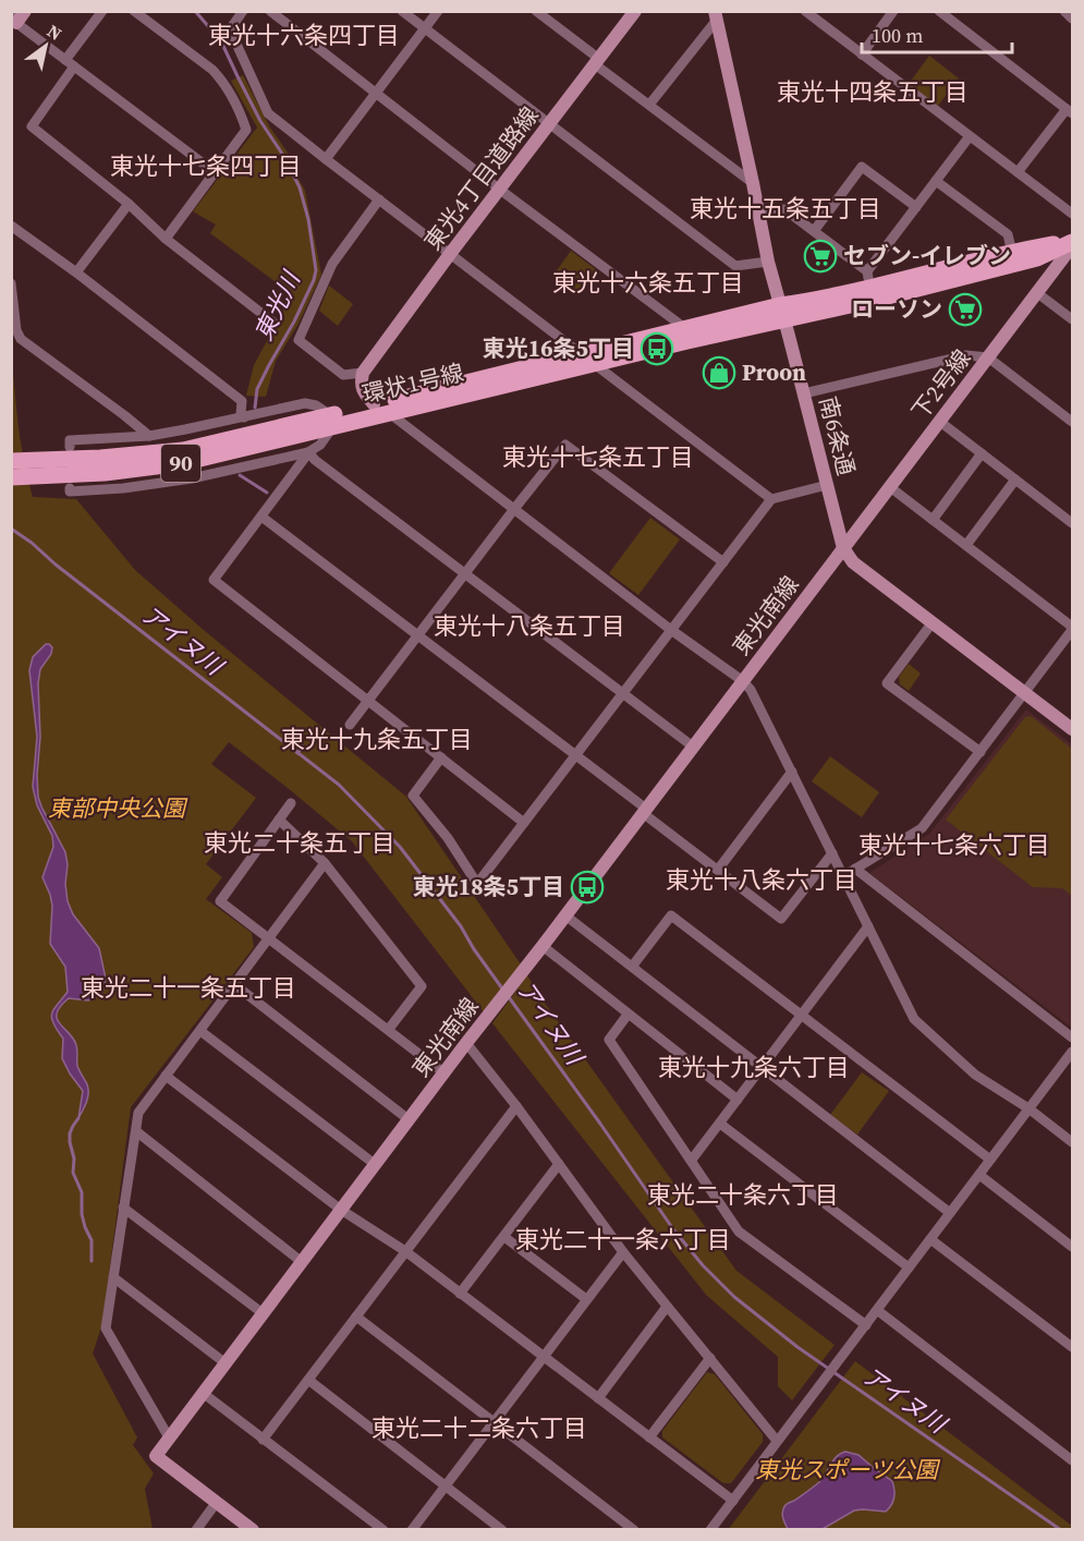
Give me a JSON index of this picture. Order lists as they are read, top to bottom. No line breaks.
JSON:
{"streets":{"main road":["環状1号線","90"],"street":["東光4丁目道路線","下2号線","南6条通","東光南線"]},"crossings":[["環状1号線","下2号線"],["環状1号線","南6条通"],["下2号線","南6条通"],["下2号線","東光南線"],["南6条通","東光南線"]],"districts":["東光十六条四丁目","東光十四条五丁目","東光十七条四丁目","東光十五条五丁目","東光十六条五丁目","東光十七条五丁目","東光十八条五丁目","東光十九条五丁目","東光二十条五丁目","東光十七条六丁目","東光十八条六丁目","東光二十一条五丁目","東光十九条六丁目","東光二十条六丁目","東光二十一条六丁目","東光二十二条六丁目"],"water":["東光川","アイヌ川"],"parks":["東部中央公園","東光スポーツ公園"],"places":{"supermarket":["セブン-イレブン","ローソン"],"bus stop":["東光16条5丁目","東光18条5丁目"],"shop":["Proon"]},"scale_bar":"100 m","north":"top right"}
